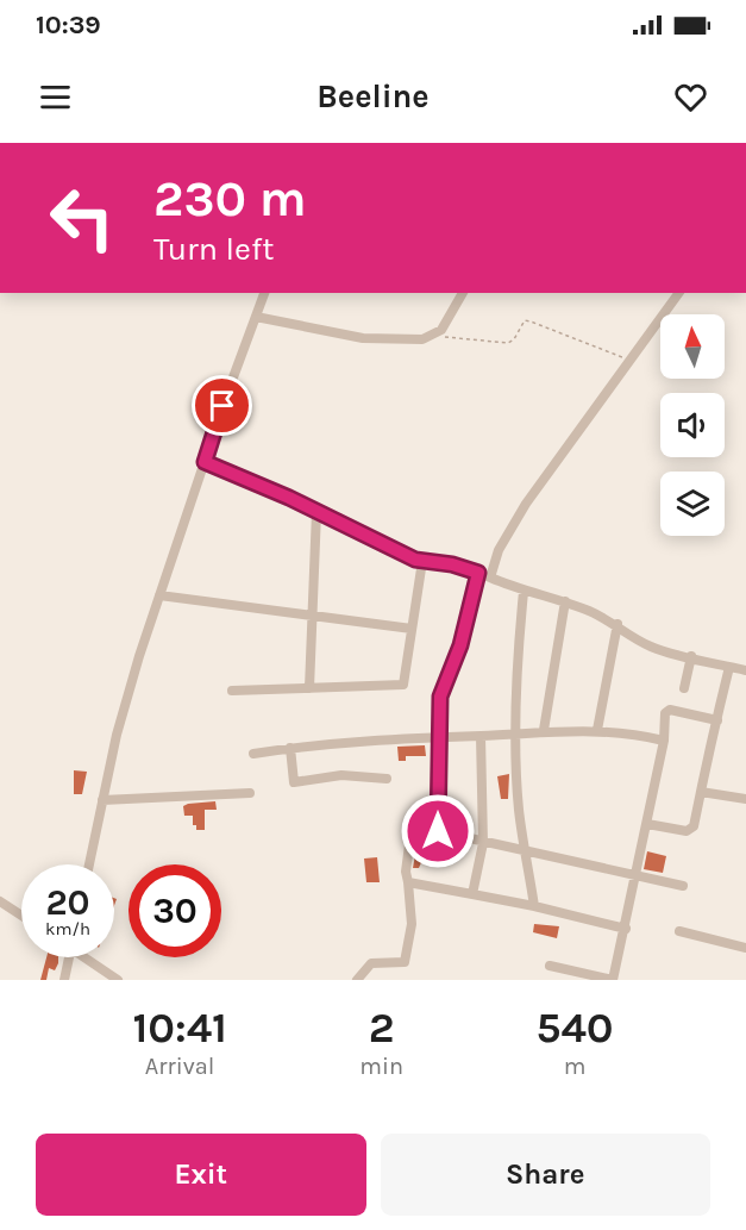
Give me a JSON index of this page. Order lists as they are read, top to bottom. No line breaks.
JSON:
{"north":"top","page":{"status":"10:39","header":"Beeline","turn":["230 m","Turn left"],"speed":"20 km/h","limit":"30","eta":["10:41","Arrival","2","min","540","m"],"buttons":["Exit","Share"]}}
